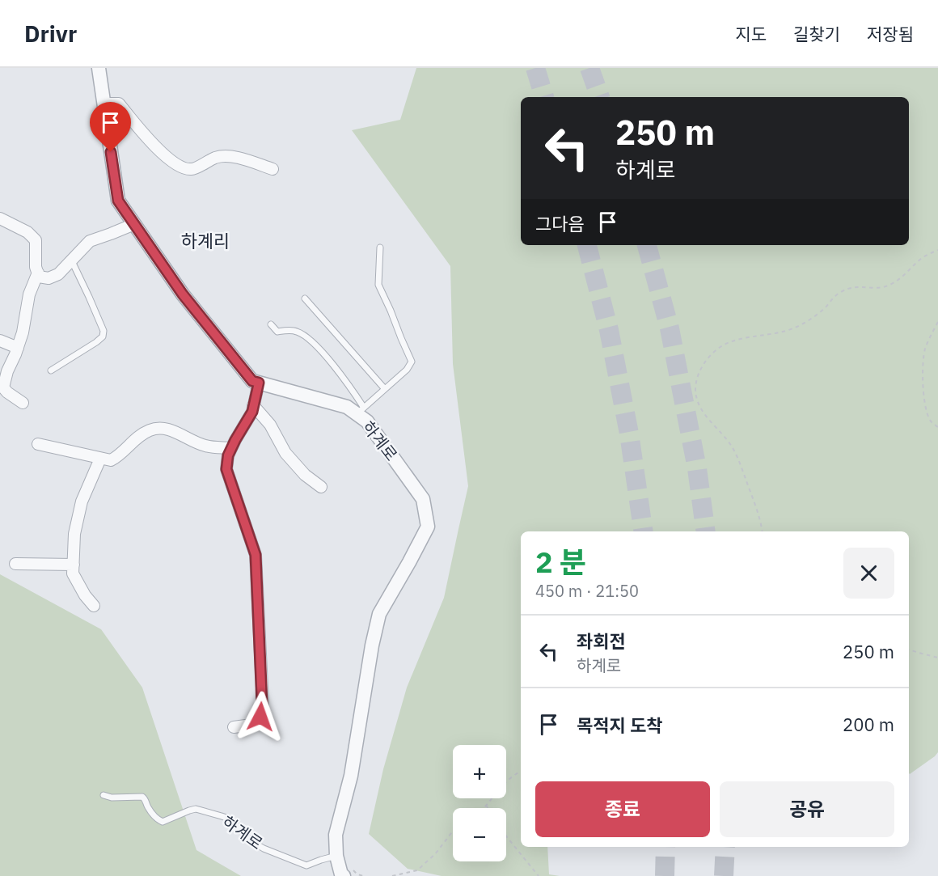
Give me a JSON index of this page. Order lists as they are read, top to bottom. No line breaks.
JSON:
{"streets":{"street":["하계로"]},"districts":["하계리"],"page":{"header":"Drivr","nav":["지도","길찾기","저장됨"],"turn":["250 m","하계로"],"then":"그다음","heading":["2 분","450 m · 21:50"],"list":[{"name":"좌회전","note":"하계로","value":"250 m"},{"name":"목적지 도착","value":"200 m"}],"map_buttons":["+","−"],"buttons":["종료","공유"]}}
